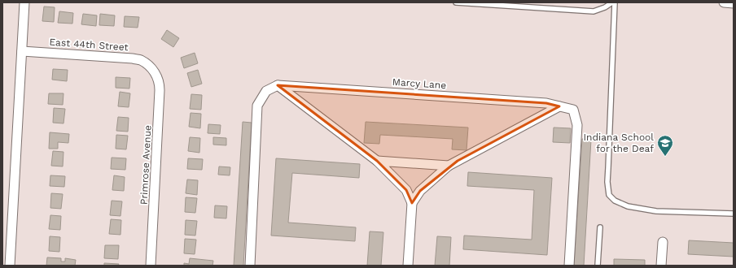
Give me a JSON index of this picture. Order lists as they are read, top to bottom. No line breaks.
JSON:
{"streets":{"street":["East 44th Street","Marcy Lane","Primrose Avenue"]},"crossings":[["East 44th Street","Primrose Avenue"]],"places":{"school or university":["Indiana School for the Deaf"]}}
